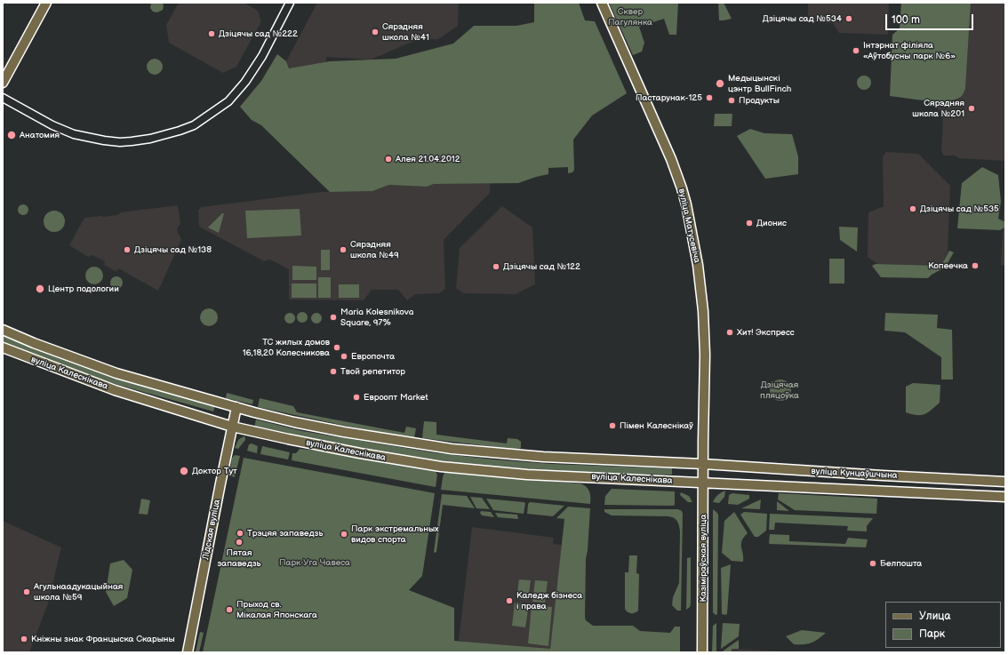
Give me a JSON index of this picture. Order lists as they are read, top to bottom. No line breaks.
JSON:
{"streets":{"main road":["вуліца Матусевіча","вуліца Калеснікава","вуліца Кунцаўшчына","Лідская вуліца","Казіміраўская вуліца"]},"crossings":[["вуліца Матусевіча","вуліца Калеснікава"],["вуліца Матусевіча","вуліца Кунцаўшчына"],["вуліца Матусевіча","Казіміраўская вуліца"],["вуліца Калеснікава","вуліца Кунцаўшчына"],["вуліца Калеснікава","Лідская вуліца"],["вуліца Калеснікава","Казіміраўская вуліца"],["вуліца Кунцаўшчына","Казіміраўская вуліца"]],"parks":["Сквер Пагулянка","Дзіцячая пляцоўка","Парк Уга Чавеса"],"places":["Дзіцячы сад №534","Сярэдняя школа №41","Дзіцячы сад №222","Інтэрнат філіяла «Аўтобусны парк №6»","Медыцынскі цэнтр BullFinch","Пастарунак-125","Продукты","Сярэдняя школа №201","Анатомия","Алея 21.04.2012","Дзіцячы сад №535","Дионис","Дзіцячы сад №138","Сярэдняя школа №49","Копеечка","Дзіцячы сад №122","Центр подологии","Maria Kolesnikova Square, 97%","Хит! Экспресс","ТС жилых домов 16,18,20 Колесникова","Европочта","Твой репетитор","Евроопт Market","Пімен Калеснікаў","Доктор Тут","Трэцяя запаведзь","Парк экстремальных видов спорта","Пятая запаведзь","Белпошта","Агульнаадукацыйная школа №59","Каледж бізнеса і права","Прыход св. Мікалая Японскага","Кніжны знак Францыска Скарыны"],"legend":["Улица","Парк"],"scale_bar":"100 m"}
